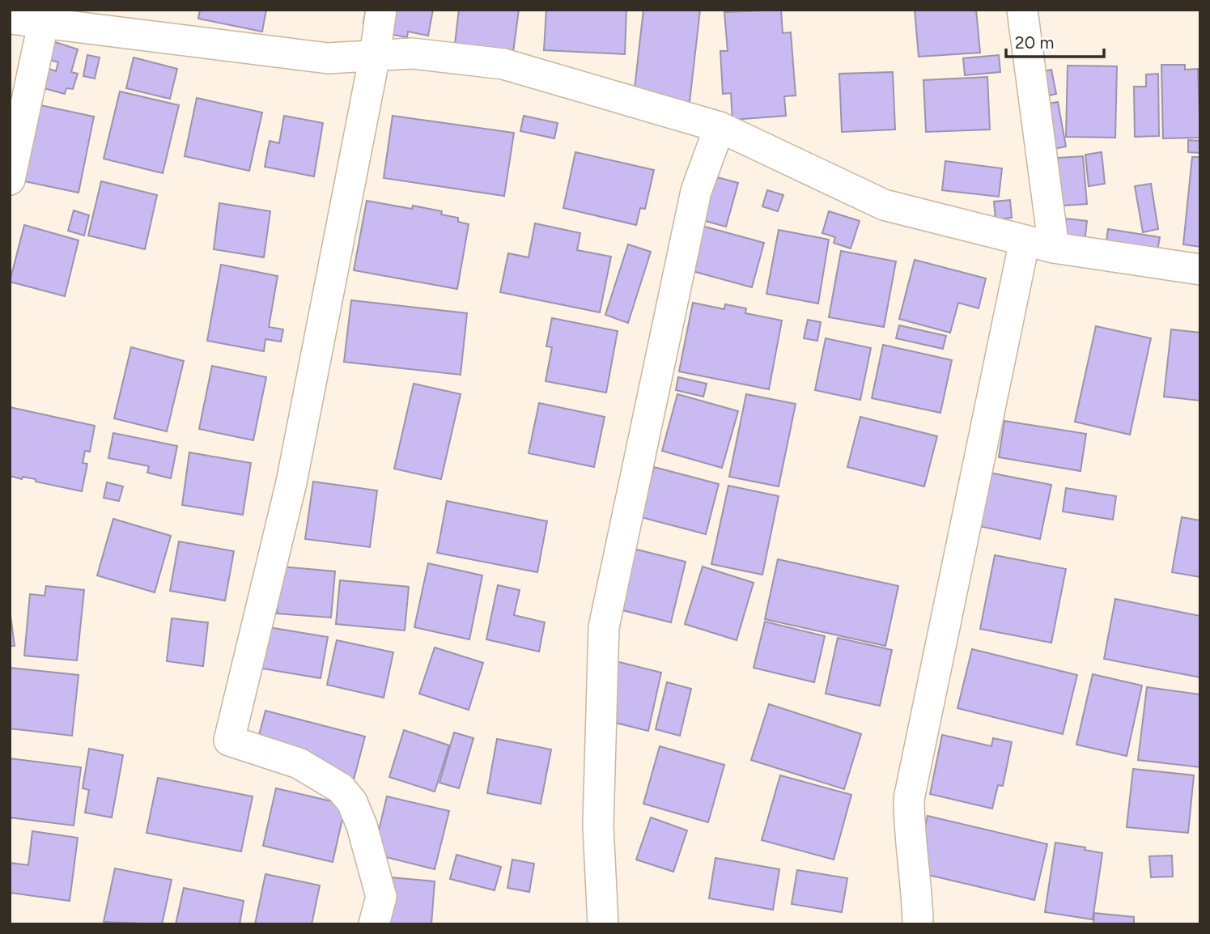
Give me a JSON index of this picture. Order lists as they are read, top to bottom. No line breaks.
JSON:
{"scale_bar":"20 m"}
